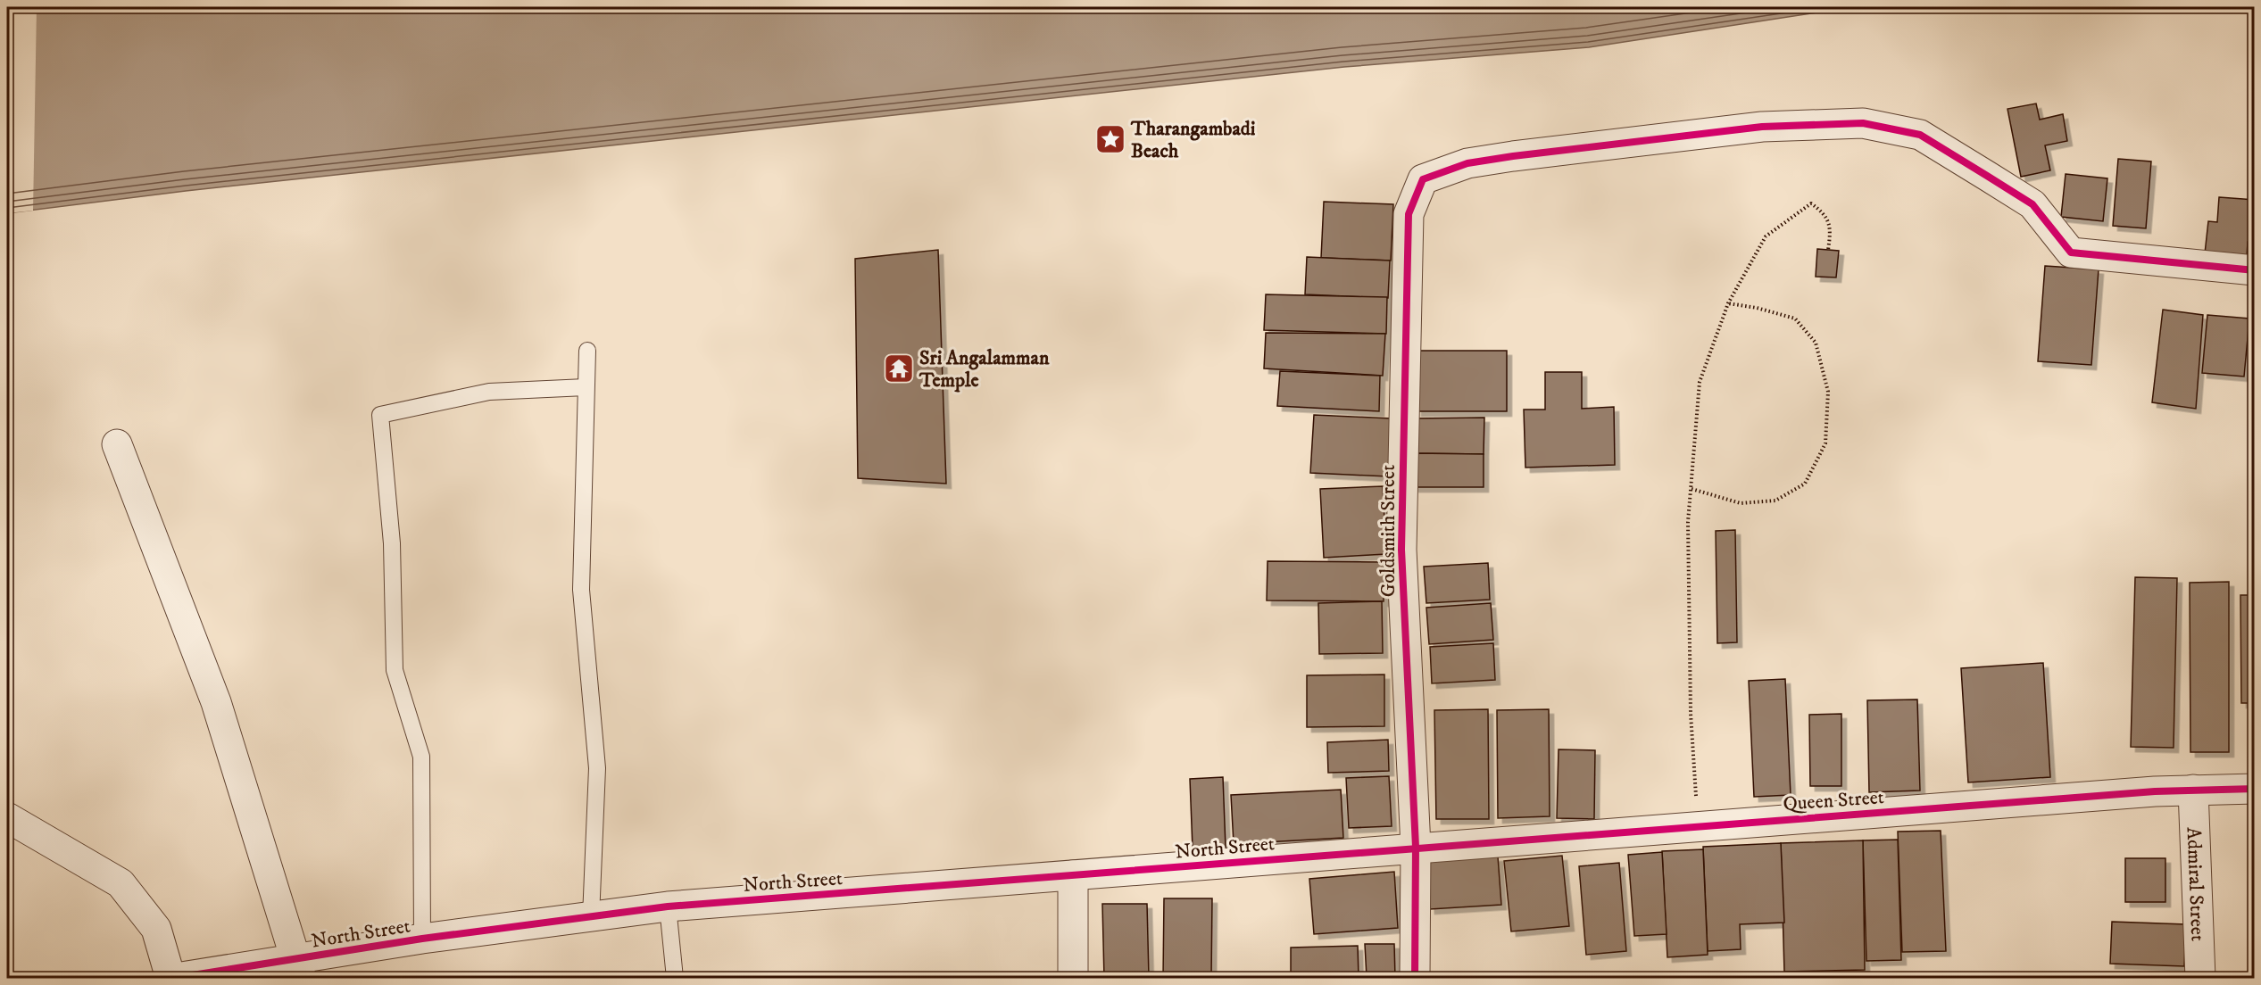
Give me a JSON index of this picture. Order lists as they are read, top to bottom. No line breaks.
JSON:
{"streets":{"street":["Goldsmith Street","Queen Street","North Street","Admiral Street"]},"crossings":[["Goldsmith Street","Queen Street"],["Goldsmith Street","North Street"],["Queen Street","North Street"],["Queen Street","Admiral Street"]],"places":{"place":["Tharangambadi Beach"],"temple":["Sri Angalamman Temple"]}}
